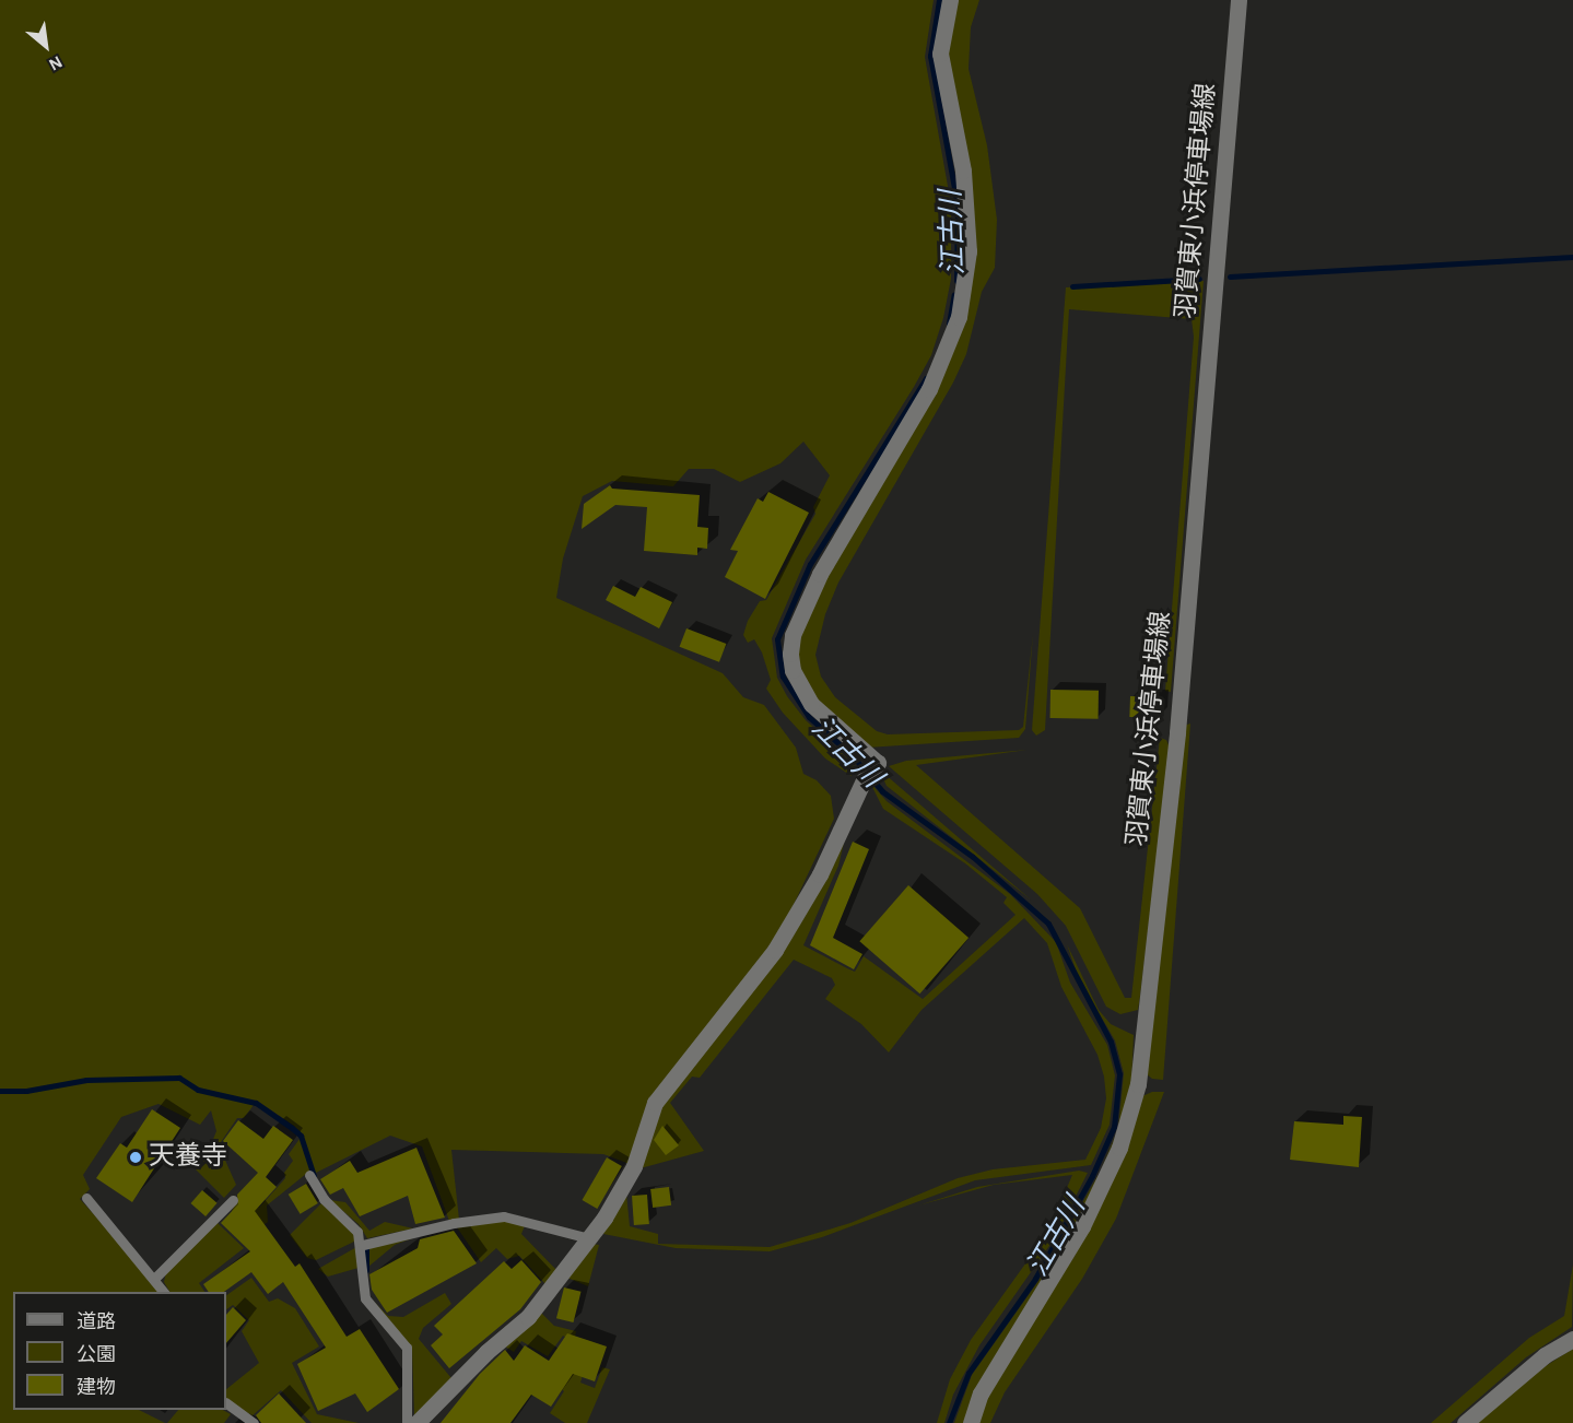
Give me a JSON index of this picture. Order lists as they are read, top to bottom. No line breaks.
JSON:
{"streets":{"street":["羽賀東小浜停車場線"]},"water":["江古川"],"places":["天養寺"],"legend":["道路","公園","建物"],"north":"bottom right"}
